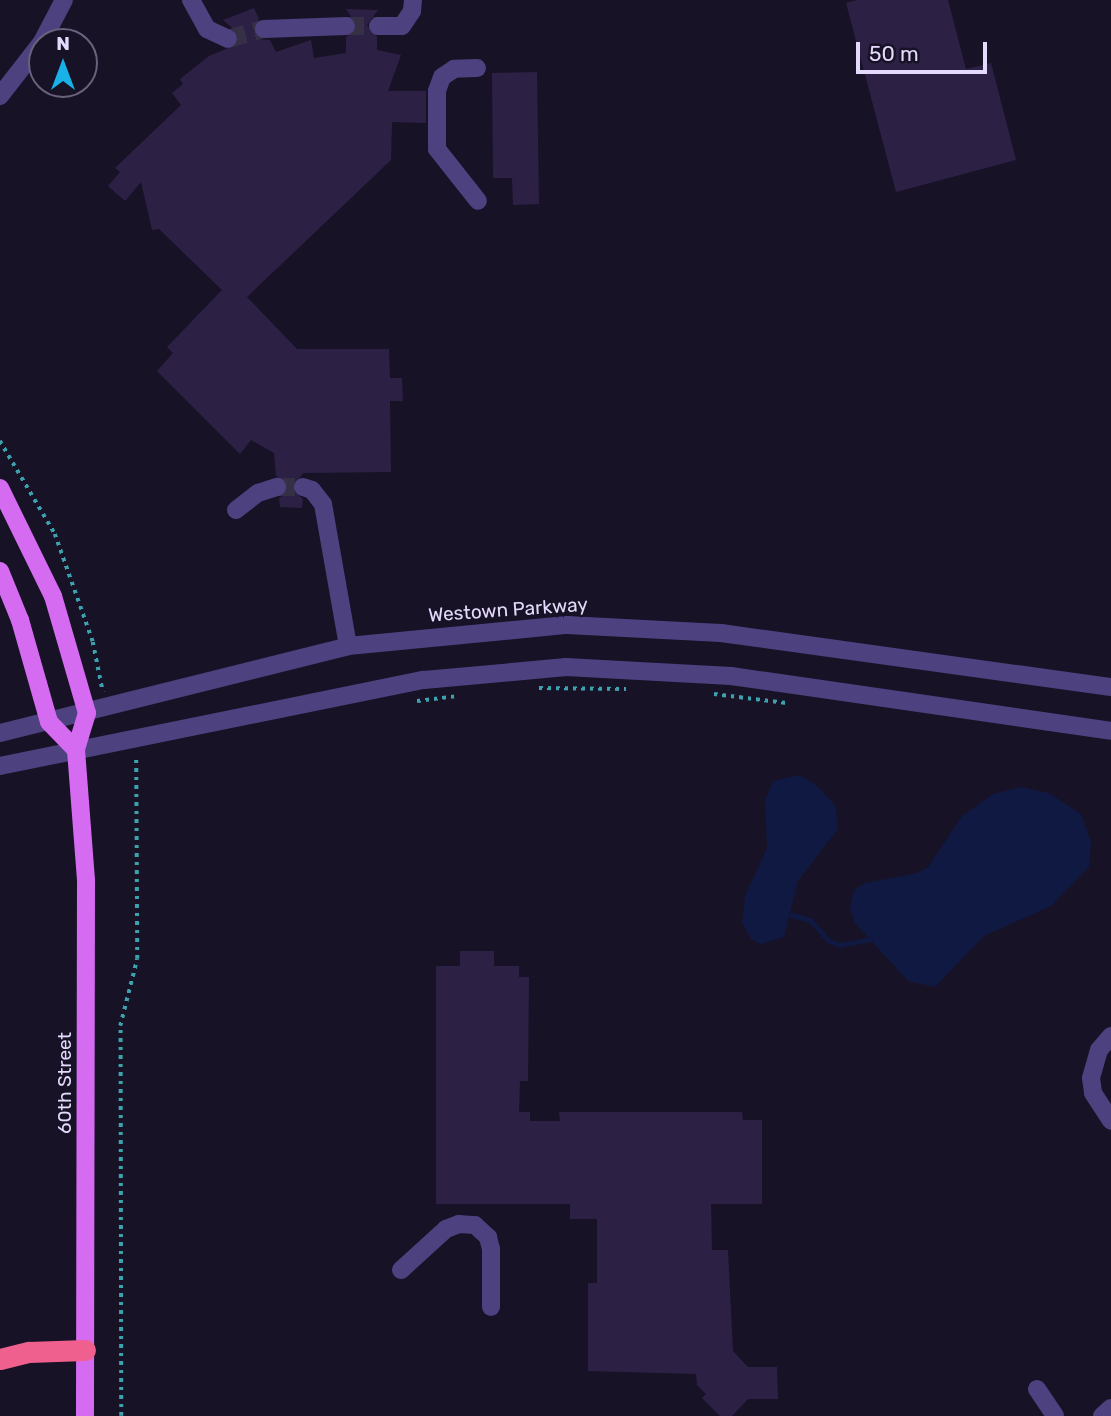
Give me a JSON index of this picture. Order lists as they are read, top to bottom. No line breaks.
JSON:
{"streets":{"main road":["60th Street"],"street":["Westown Parkway"]},"crossings":[["Westown Parkway","60th Street"]],"scale_bar":"50 m","north":"top"}
